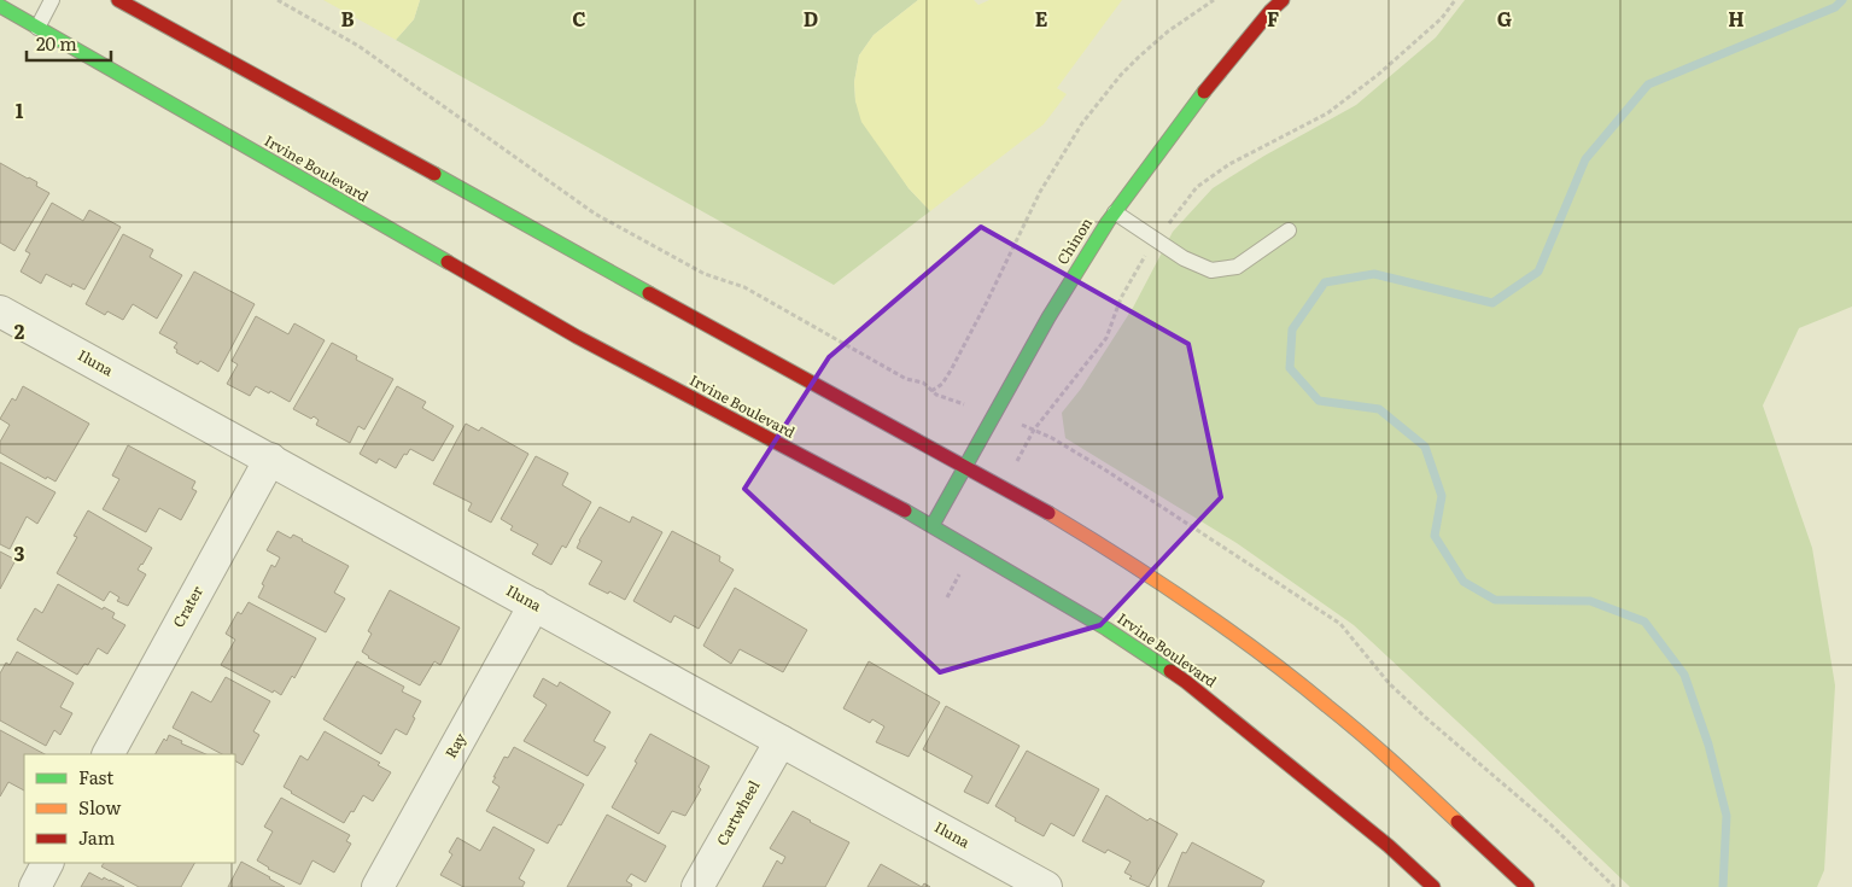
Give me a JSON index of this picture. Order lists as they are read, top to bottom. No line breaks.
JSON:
{"streets":{"main road":["Irvine Boulevard","Chinon"],"street":["Iluna","Crater","Ray","Cartwheel"]},"crossings":[["Irvine Boulevard","Chinon"],["Iluna","Crater"],["Iluna","Ray"],["Iluna","Cartwheel"]],"legend":["Fast","Slow","Jam"],"scale_bar":"20 m","grid":{"columns":["B","C","D","E","F","G","H"],"rows":["1","2","3"]}}
